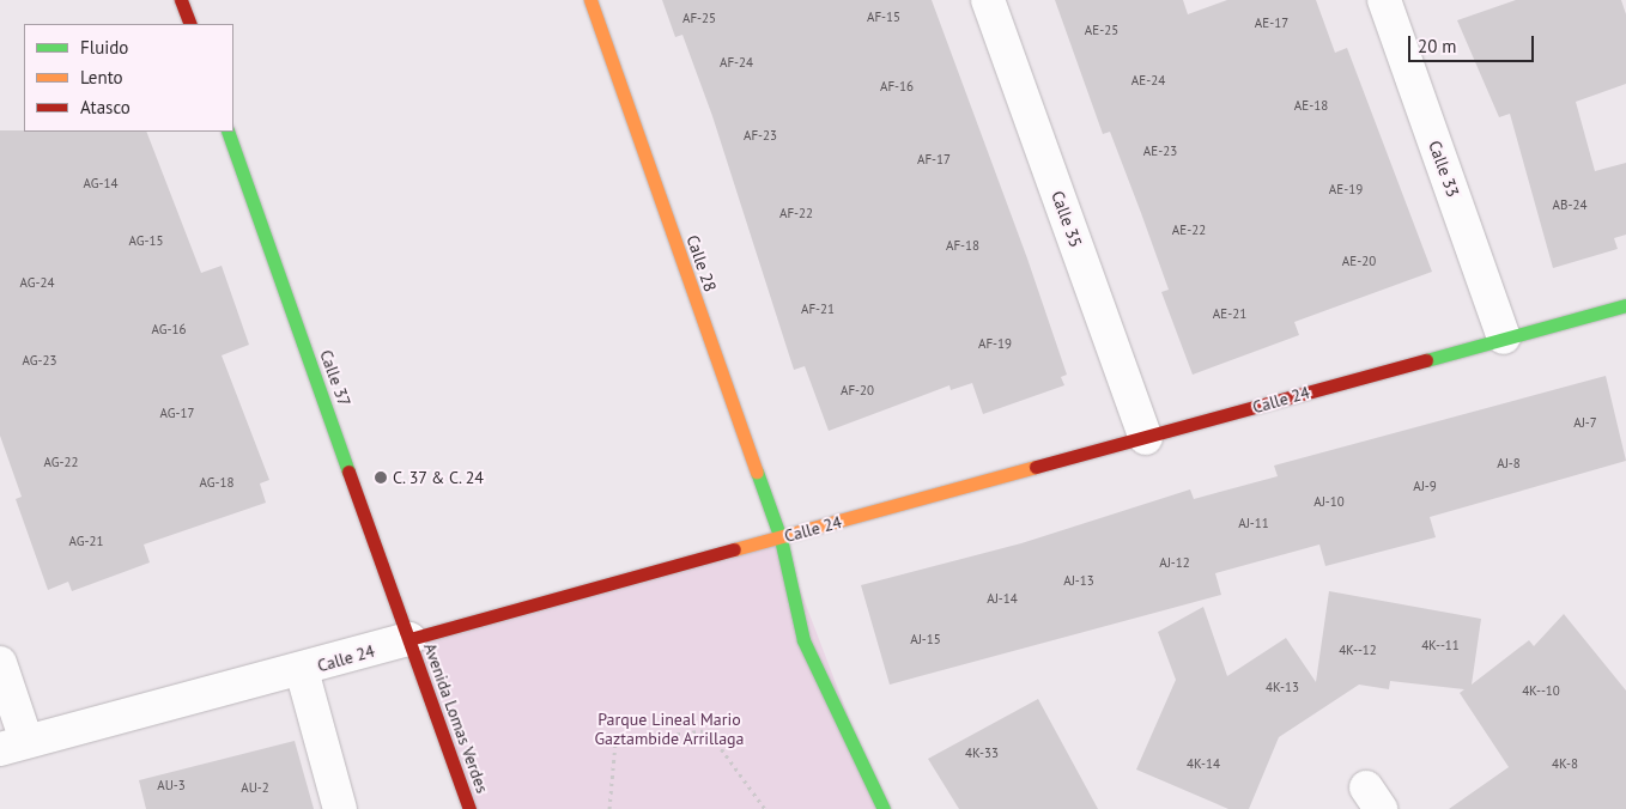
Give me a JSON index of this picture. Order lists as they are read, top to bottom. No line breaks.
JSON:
{"streets":{"street":["Calle 33","Calle 35","Calle 28","Calle 37","Calle 24","Avenida Lomas Verdes"]},"crossings":[["Calle 33","Calle 24"],["Calle 35","Calle 24"],["Calle 28","Calle 24"],["Calle 37","Calle 24"],["Calle 37","Avenida Lomas Verdes"],["Calle 24","Avenida Lomas Verdes"]],"parks":["Parque Lineal Mario Gaztambide Arrillaga"],"places":["C. 37 & C. 24"],"house_numbers":["AF-15","AF-25","AE-17","AE-25","AF-24","AE-24","AF-16","AE-18","AF-23","AE-23","AF-17","AG-14","AE-19","AB-24","AF-22","AE-22","AG-15","AF-18","AE-20","AG-24","AF-21","AE-21","AG-16","AF-19","AG-23","AF-20","AG-17","AJ-7","AG-22","AJ-8","AG-18","AJ-9","AJ-10","AJ-11","AG-21","AJ-12","AJ-13","AJ-14","AJ-15","4K--11","4K--12","4K-13","4K--10","4K-33","4K-14","4K-8","AU-3","AU-2"],"legend":["Fluido","Lento","Atasco"],"scale_bar":"20 m"}
